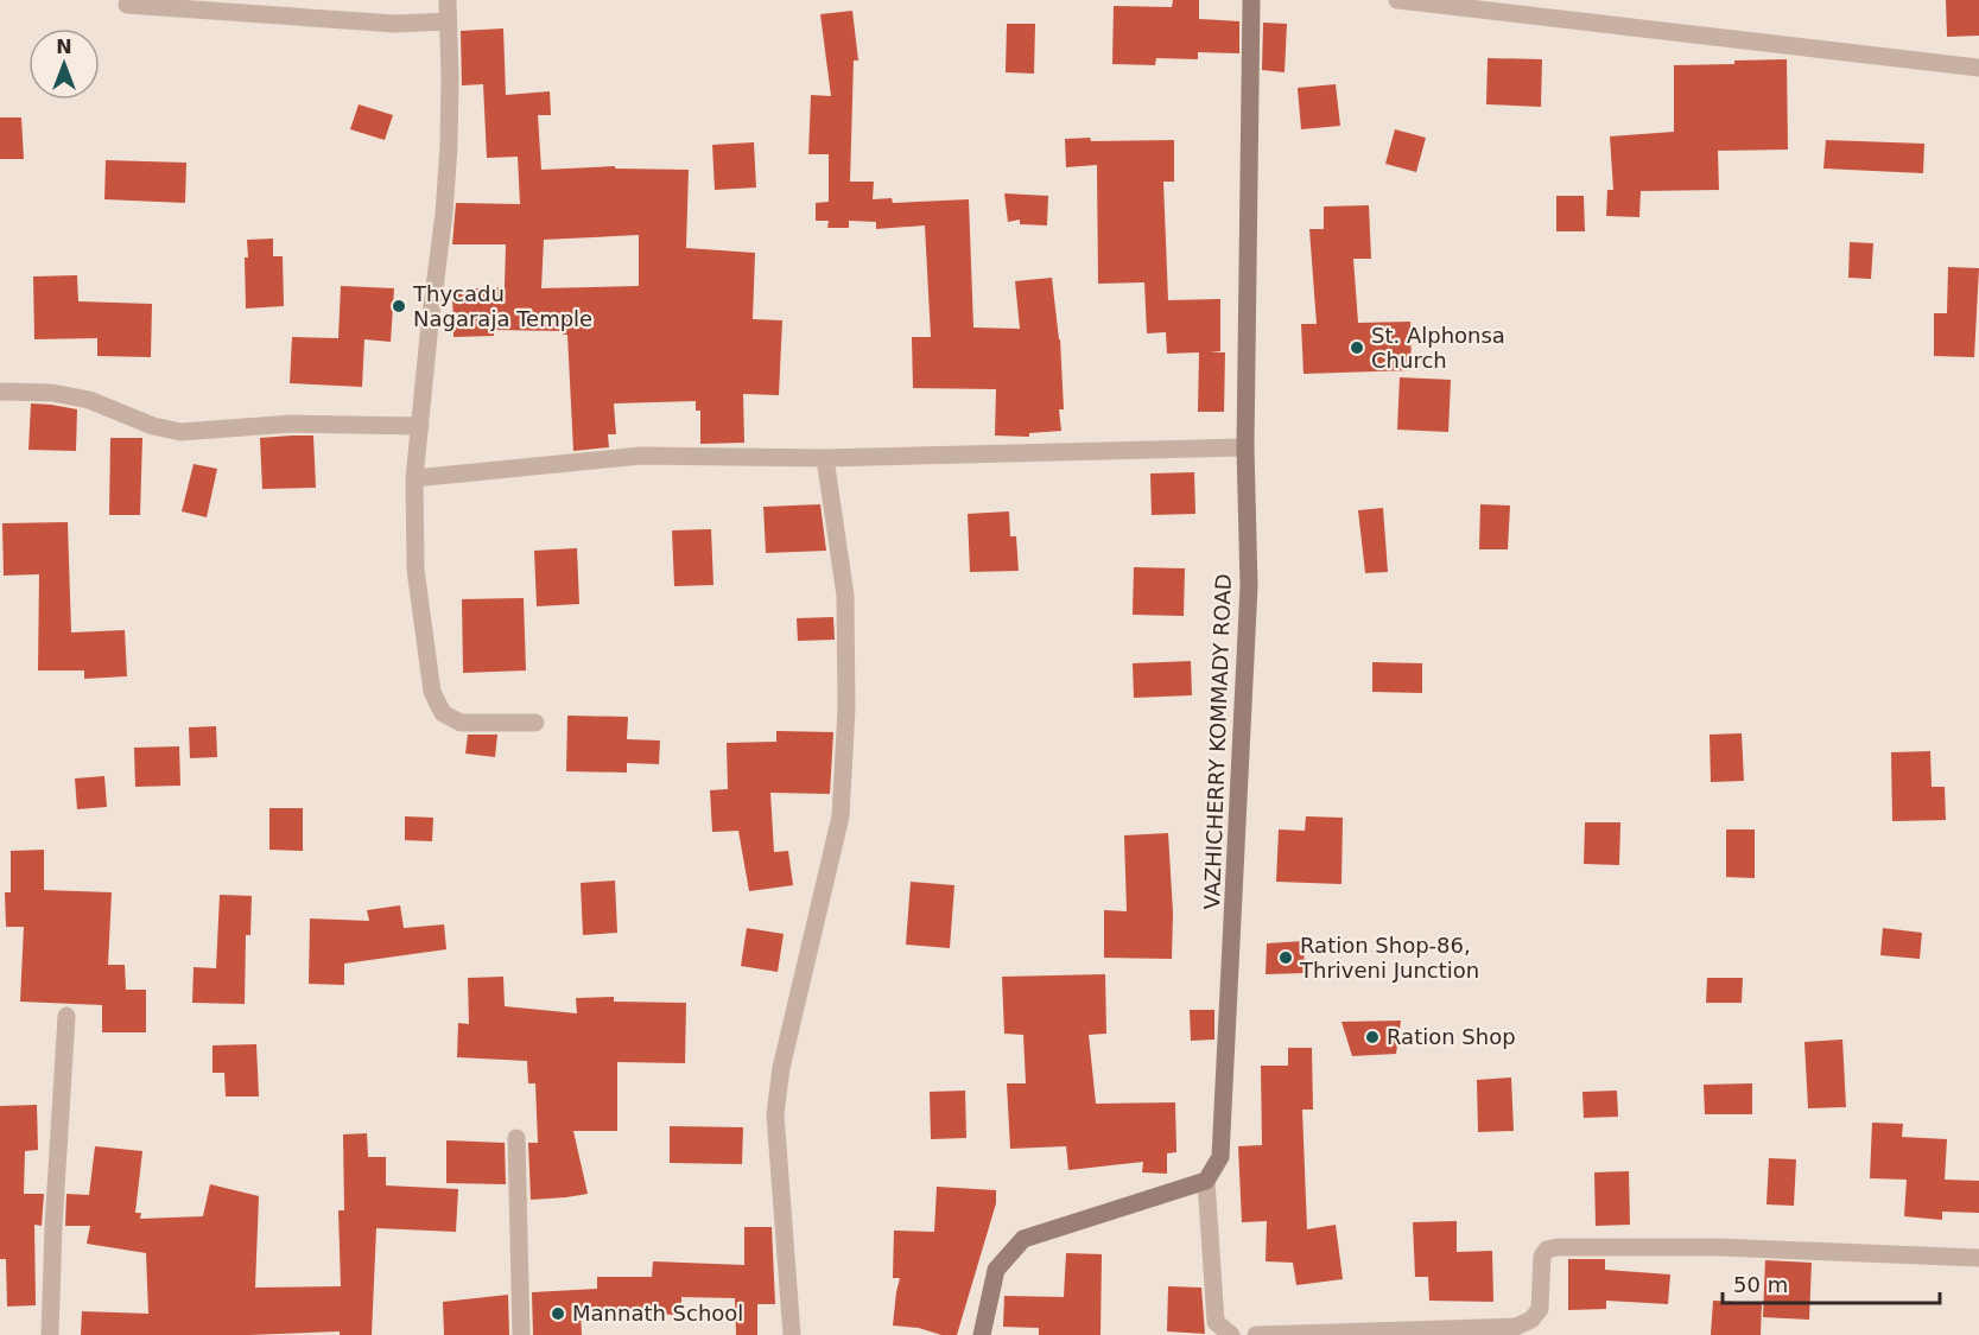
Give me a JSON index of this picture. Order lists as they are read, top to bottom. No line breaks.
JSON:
{"streets":{"main road":["VAZHICHERRY KOMMADY ROAD"]},"places":["Thycadu Nagaraja Temple","St. Alphonsa Church","Ration Shop-86, Thriveni Junction","Ration Shop","Mannath School"],"scale_bar":"50 m","north":"top"}
